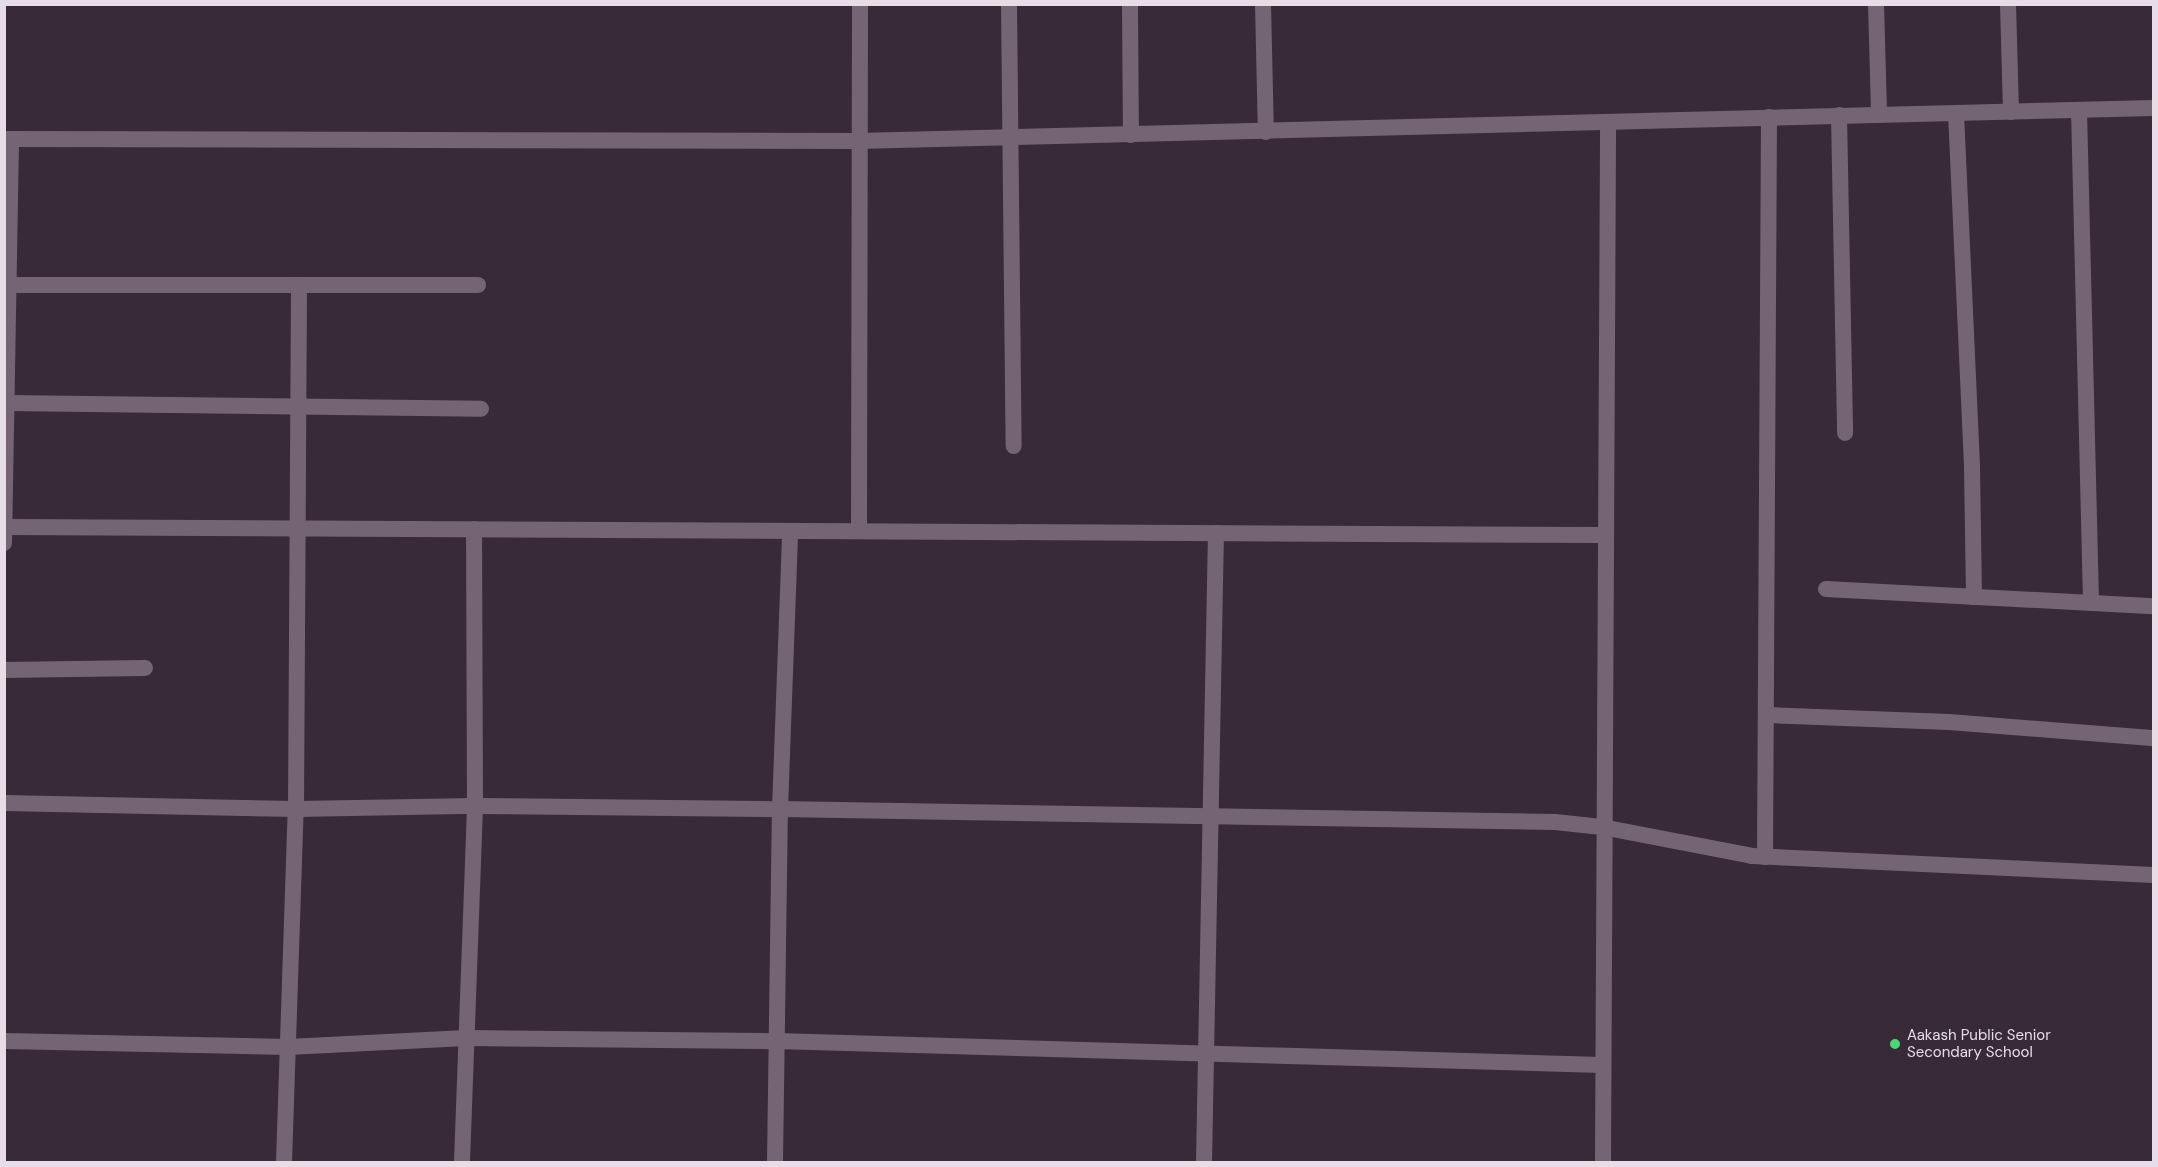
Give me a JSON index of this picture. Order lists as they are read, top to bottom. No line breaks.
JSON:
{"places":["Aakash Public Senior Secondary School"]}
